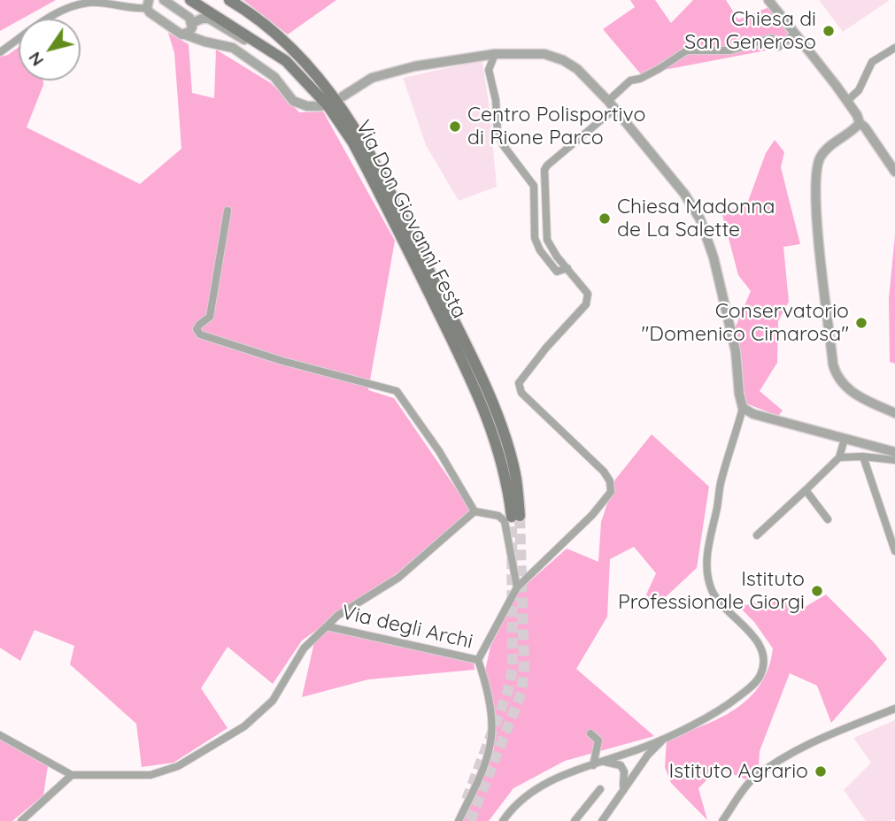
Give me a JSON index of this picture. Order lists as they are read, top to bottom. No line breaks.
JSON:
{"streets":{"main road":["Via Don Giovanni Festa"],"street":["Via degli Archi"]},"places":["Chiesa di San Generoso","Centro Polisportivo di Rione Parco","Chiesa Madonna de La Salette","Conservatorio \"Domenico Cimarosa\"","Istituto Professionale Giorgi","Istituto Agrario"],"north":"bottom left"}
